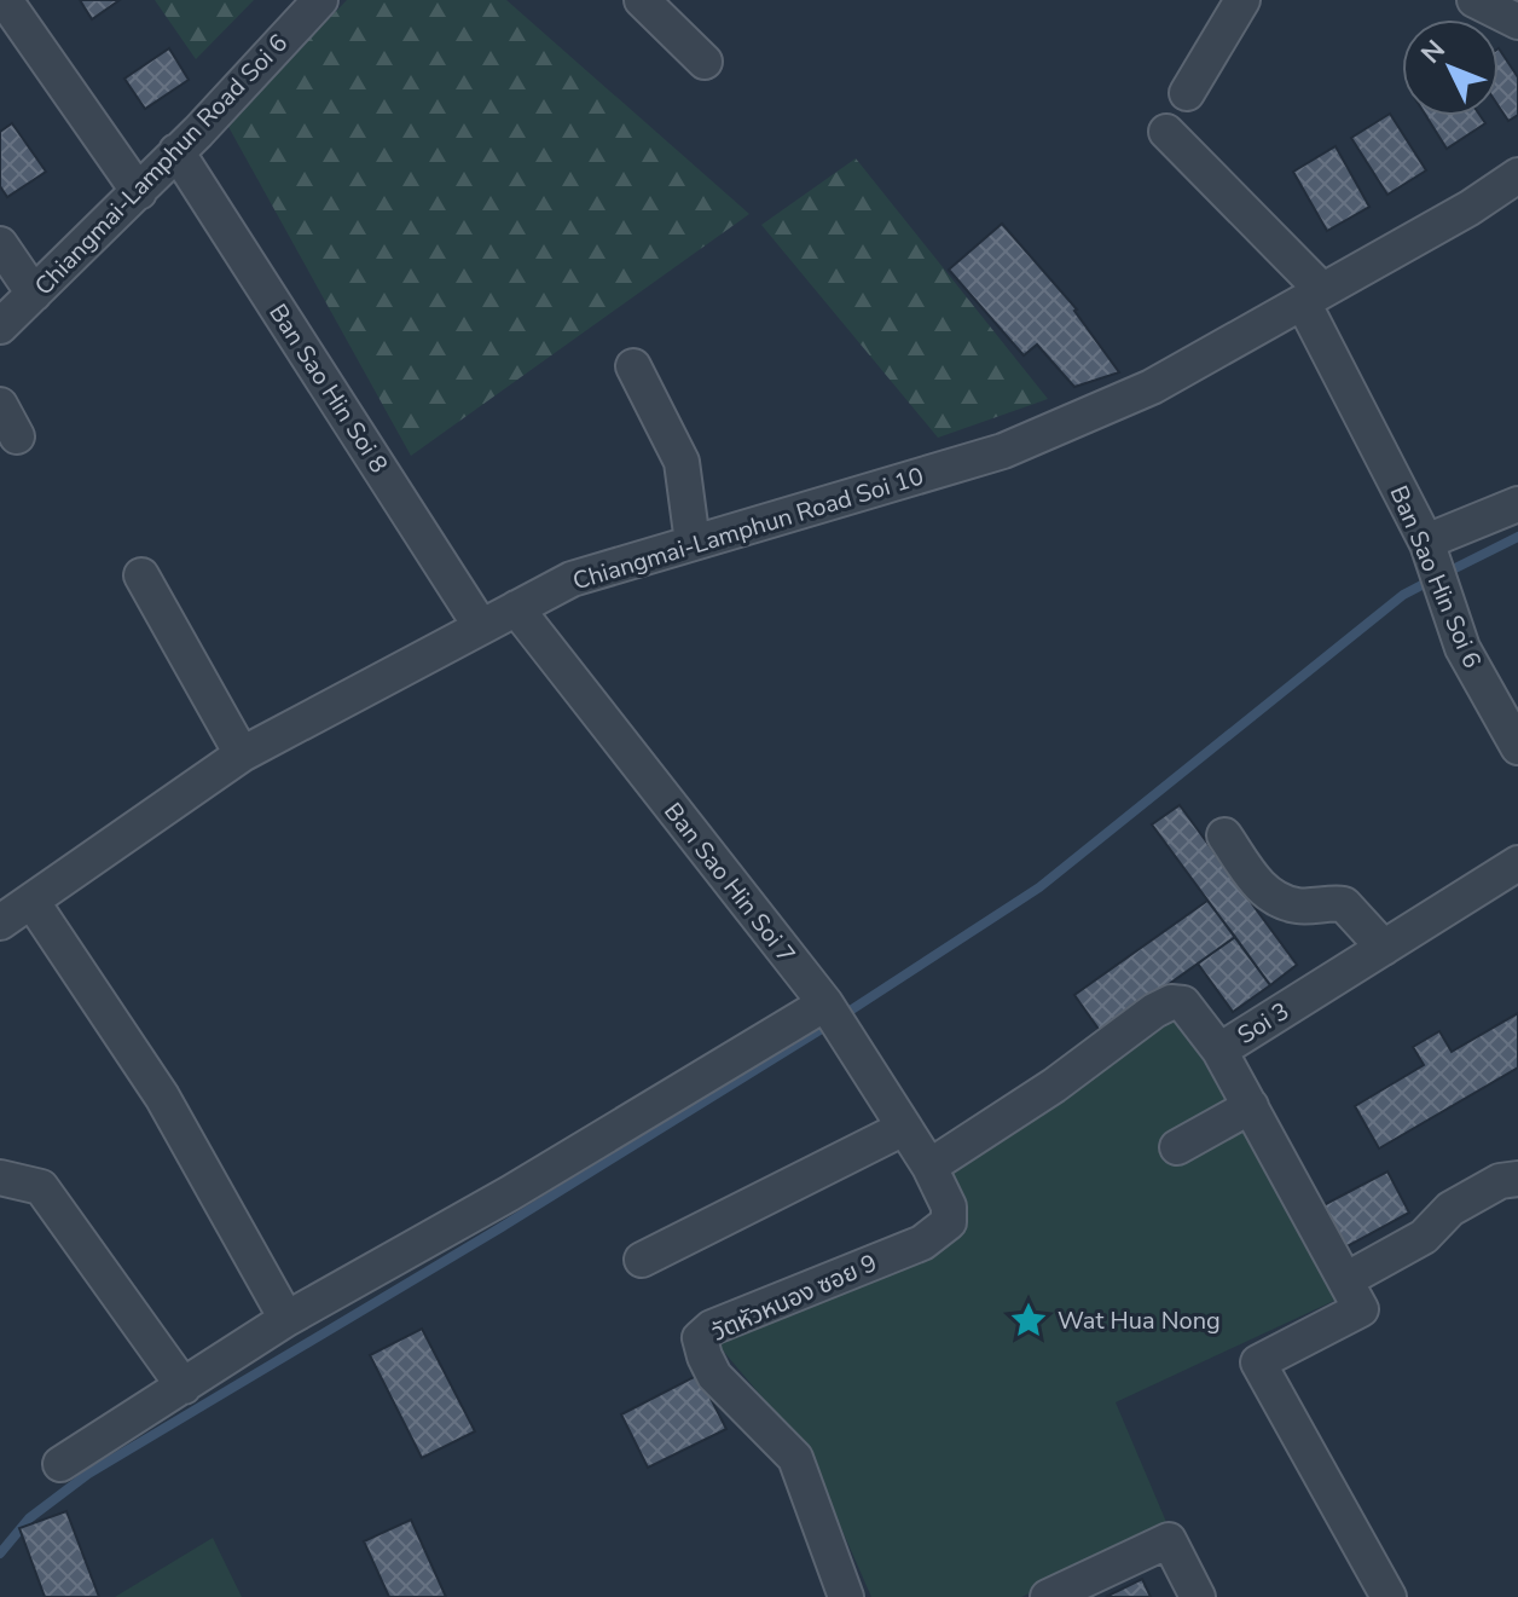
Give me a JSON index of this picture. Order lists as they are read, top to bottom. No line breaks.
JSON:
{"streets":{"street":["Chiangmai-Lamphun Road Soi 6","Ban Sao Hin Soi 8","Chiangmai-Lamphun Road Soi 10","Ban Sao Hin Soi 6","Ban Sao Hin Soi 7","Soi 3","วัตหัวหนอง ซอย 9"]},"crossings":[["Chiangmai-Lamphun Road Soi 6","Ban Sao Hin Soi 8"],["Ban Sao Hin Soi 8","Chiangmai-Lamphun Road Soi 10"],["Chiangmai-Lamphun Road Soi 10","Ban Sao Hin Soi 6"],["Chiangmai-Lamphun Road Soi 10","Ban Sao Hin Soi 7"],["Ban Sao Hin Soi 7","Soi 3"],["Ban Sao Hin Soi 7","วัตหัวหนอง ซอย 9"],["Soi 3","วัตหัวหนอง ซอย 9"]],"places":{"place":["Wat Hua Nong"]},"north":"top left"}
